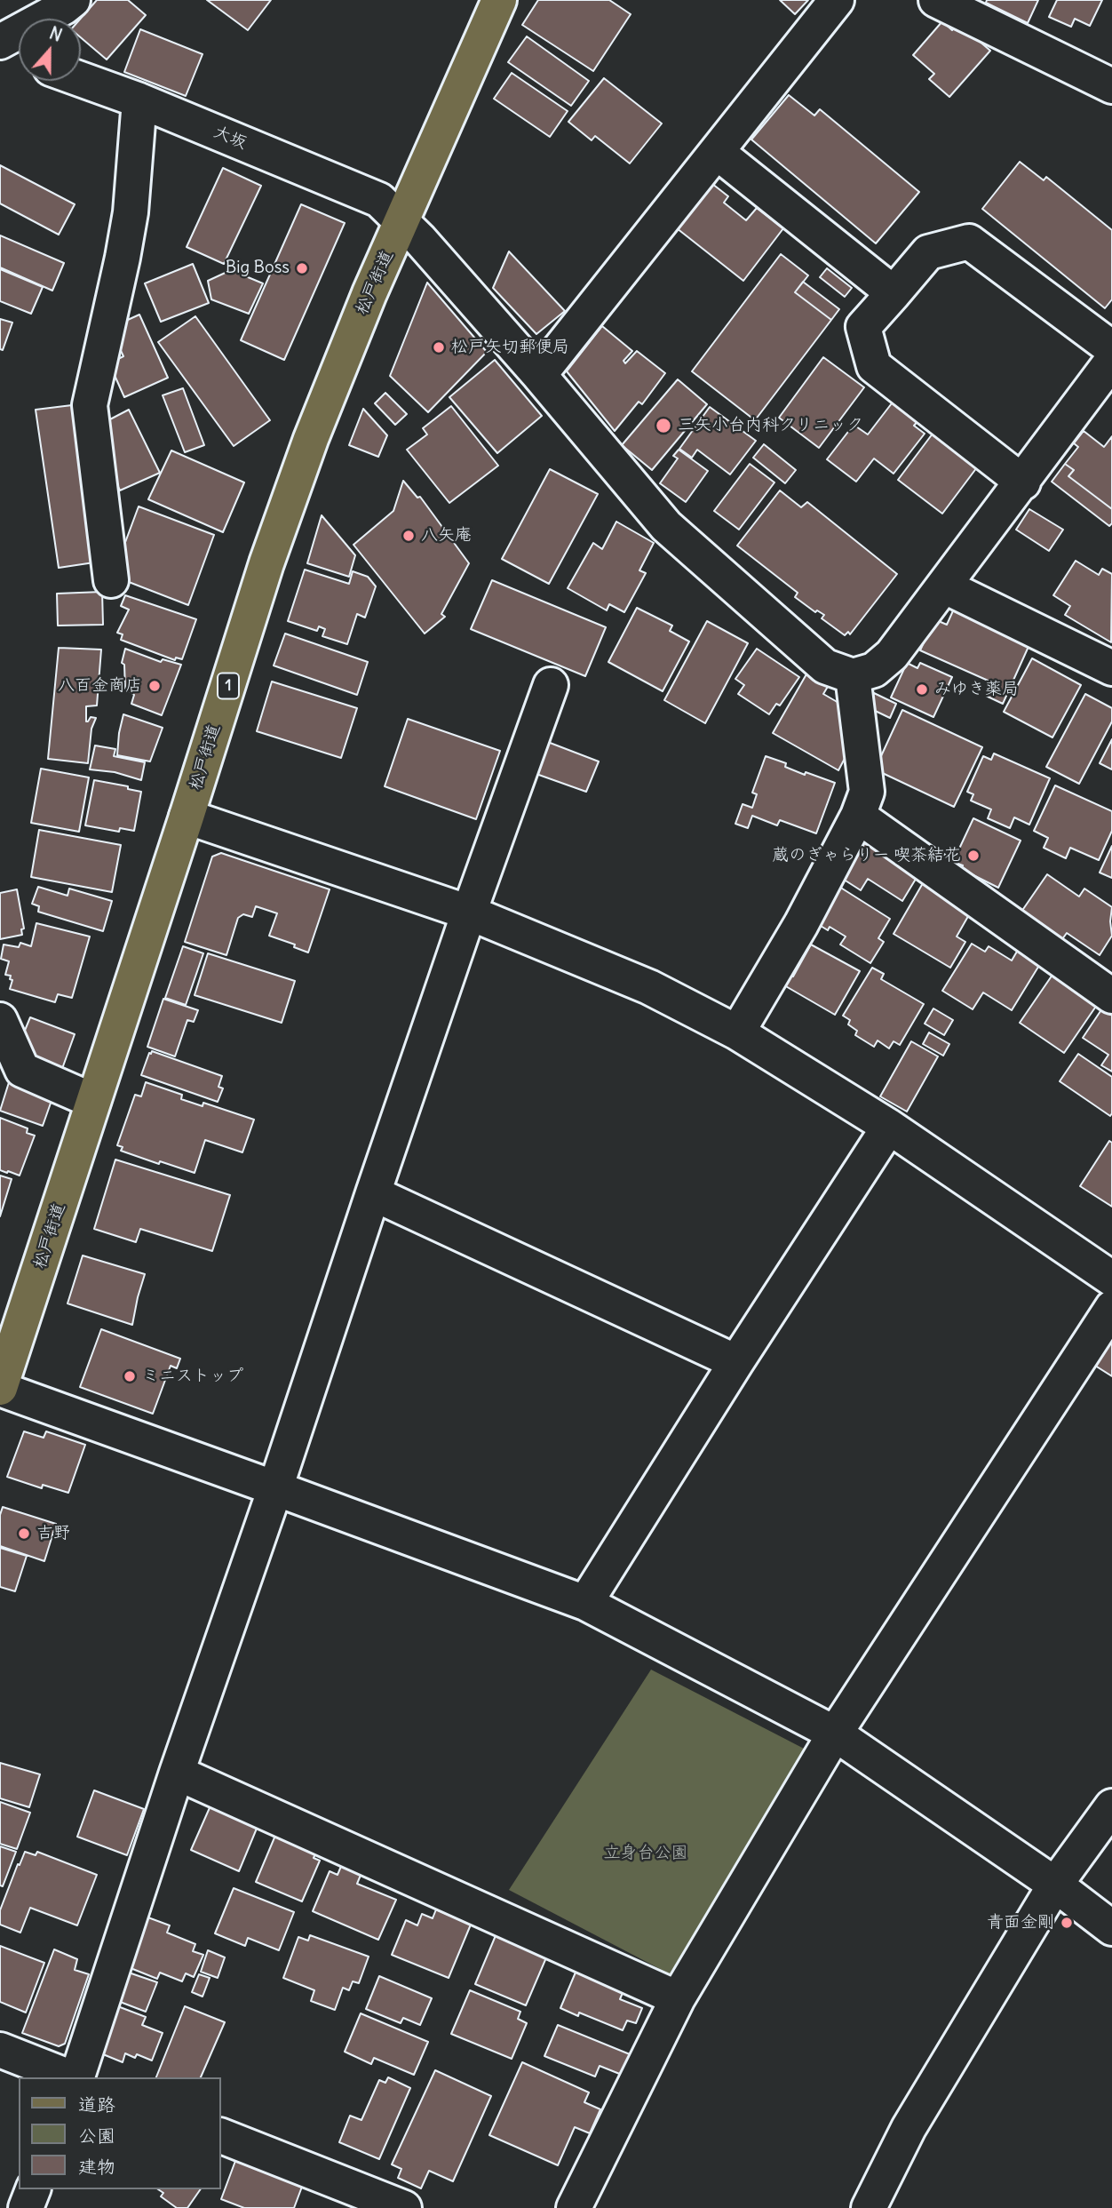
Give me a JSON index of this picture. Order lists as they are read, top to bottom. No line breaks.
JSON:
{"streets":{"main road":["松戸街道","1"],"street":["大坂"]},"crossings":[["大坂","松戸街道"]],"parks":["立身台公園"],"places":["Big Boss","松戸矢切郵便局","三矢小台内科クリニック","八矢庵","八百金商店","みゆき薬局","蔵のぎゃらりー 喫茶結花","ミニストップ","吉野","青面金剛"],"legend":["道路","公園","建物"],"north":"top"}
